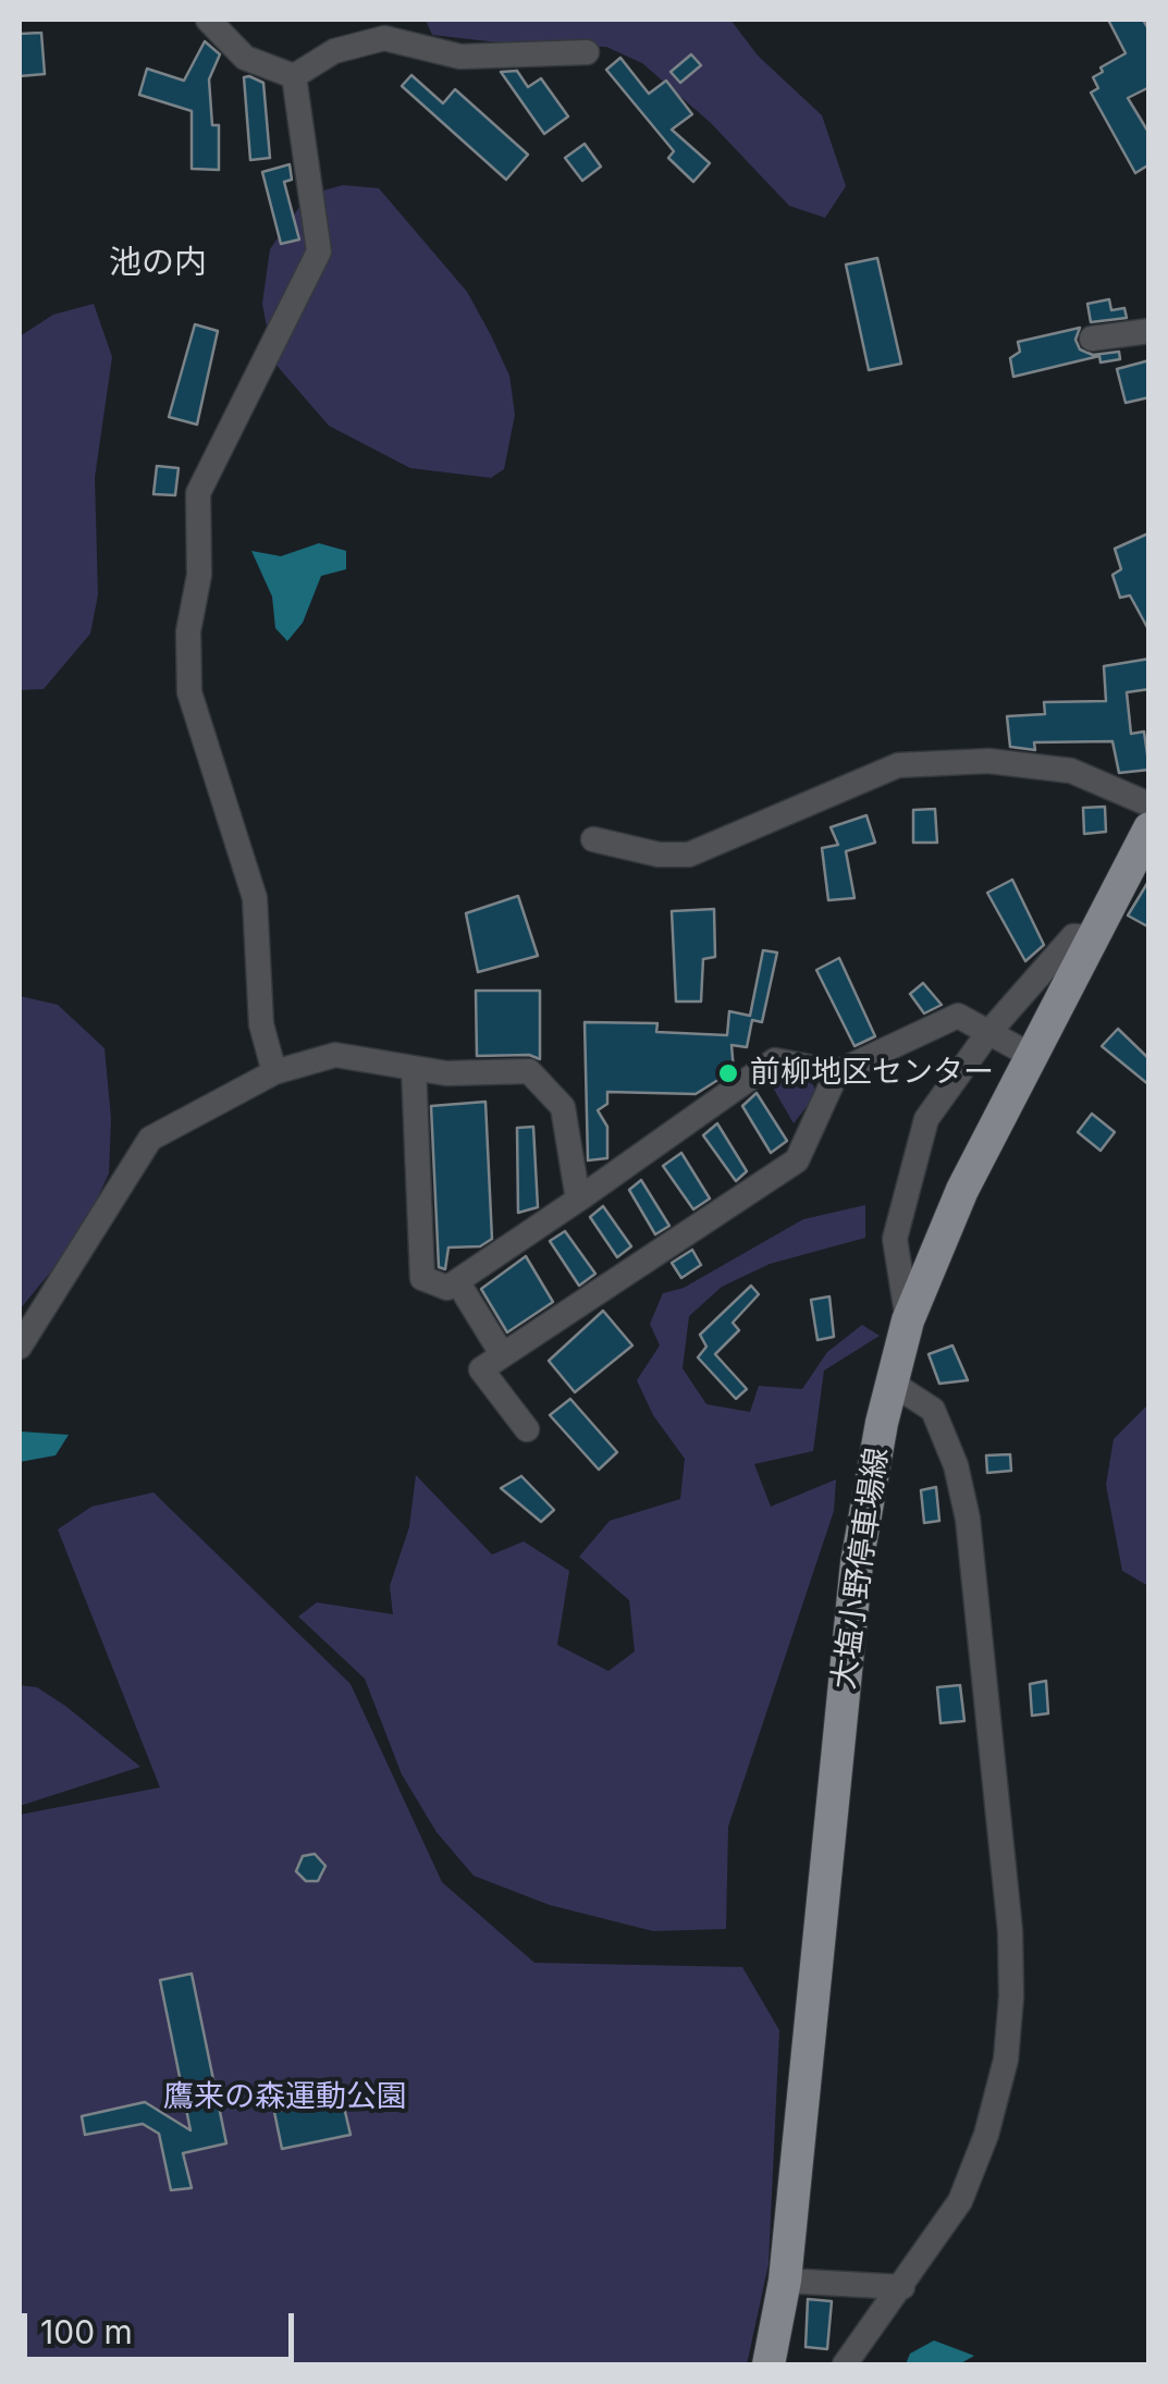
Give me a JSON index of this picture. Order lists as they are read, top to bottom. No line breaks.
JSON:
{"streets":{"main road":["大塩小野停車場線"]},"districts":["池の内"],"parks":["鷹来の森運動公園"],"places":["前柳地区センター"],"scale_bar":"100 m"}
